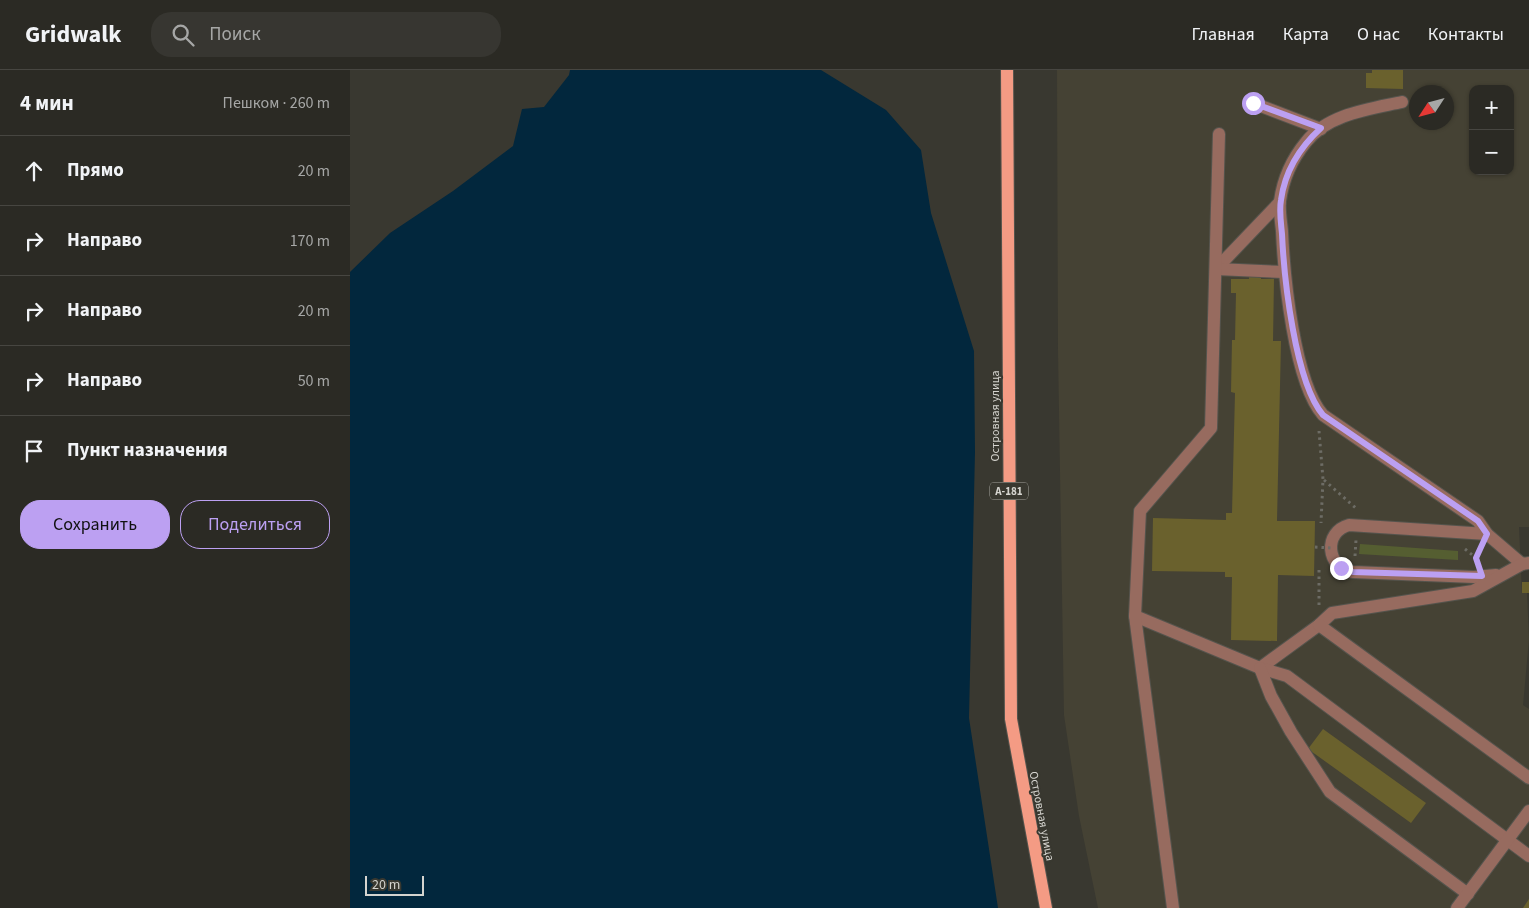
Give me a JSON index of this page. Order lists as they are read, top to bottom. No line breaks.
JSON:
{"streets":{"main road":["Островная улица","А-181"]},"scale_bar":"20 m","north":"bottom left","page":{"header":"Gridwalk","search":"Поиск","nav":["Главная","Карта","О нас","Контакты"],"heading":["4 мин","Пешком · 260 m"],"map_buttons":["+","−"],"list":[["Прямо","20 m"],["Направо","170 m"],["Направо","20 m"],["Направо","50 m"],"Пункт назначения"],"buttons":["Сохранить","Поделиться"],"scale":"20 m"}}
